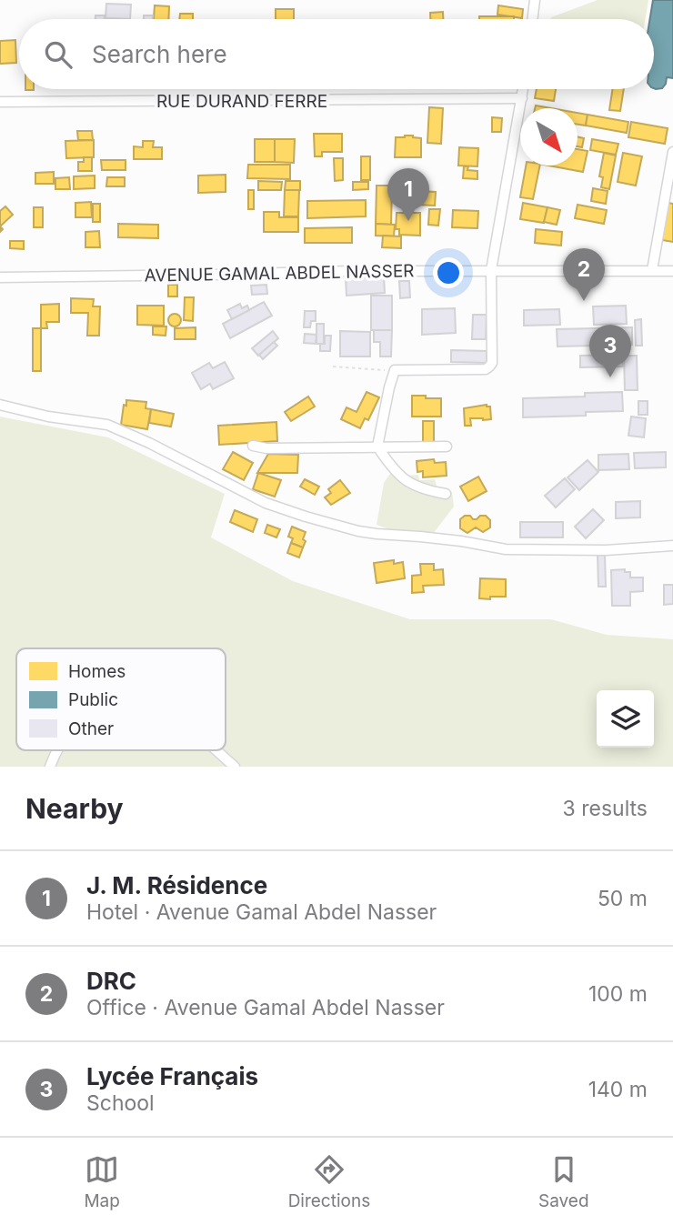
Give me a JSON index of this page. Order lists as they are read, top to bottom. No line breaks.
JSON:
{"streets":{"street":["RUE DURAND FERRE","AVENUE GAMAL ABDEL NASSER"]},"legend":["Homes","Public","Other"],"north":"bottom right","page":{"search":"Search here","pins":["1","2","3"],"heading":["Nearby","3 results"],"list":[{"mark":"1","name":"J. M. Résidence","note":"Hotel · Avenue Gamal Abdel Nasser","value":"50 m"},{"mark":"2","name":"DRC","note":"Office · Avenue Gamal Abdel Nasser","value":"100 m"},{"mark":"3","name":"Lycée Français","note":"School","value":"140 m"}],"nav":["Map","Directions","Saved"]}}
